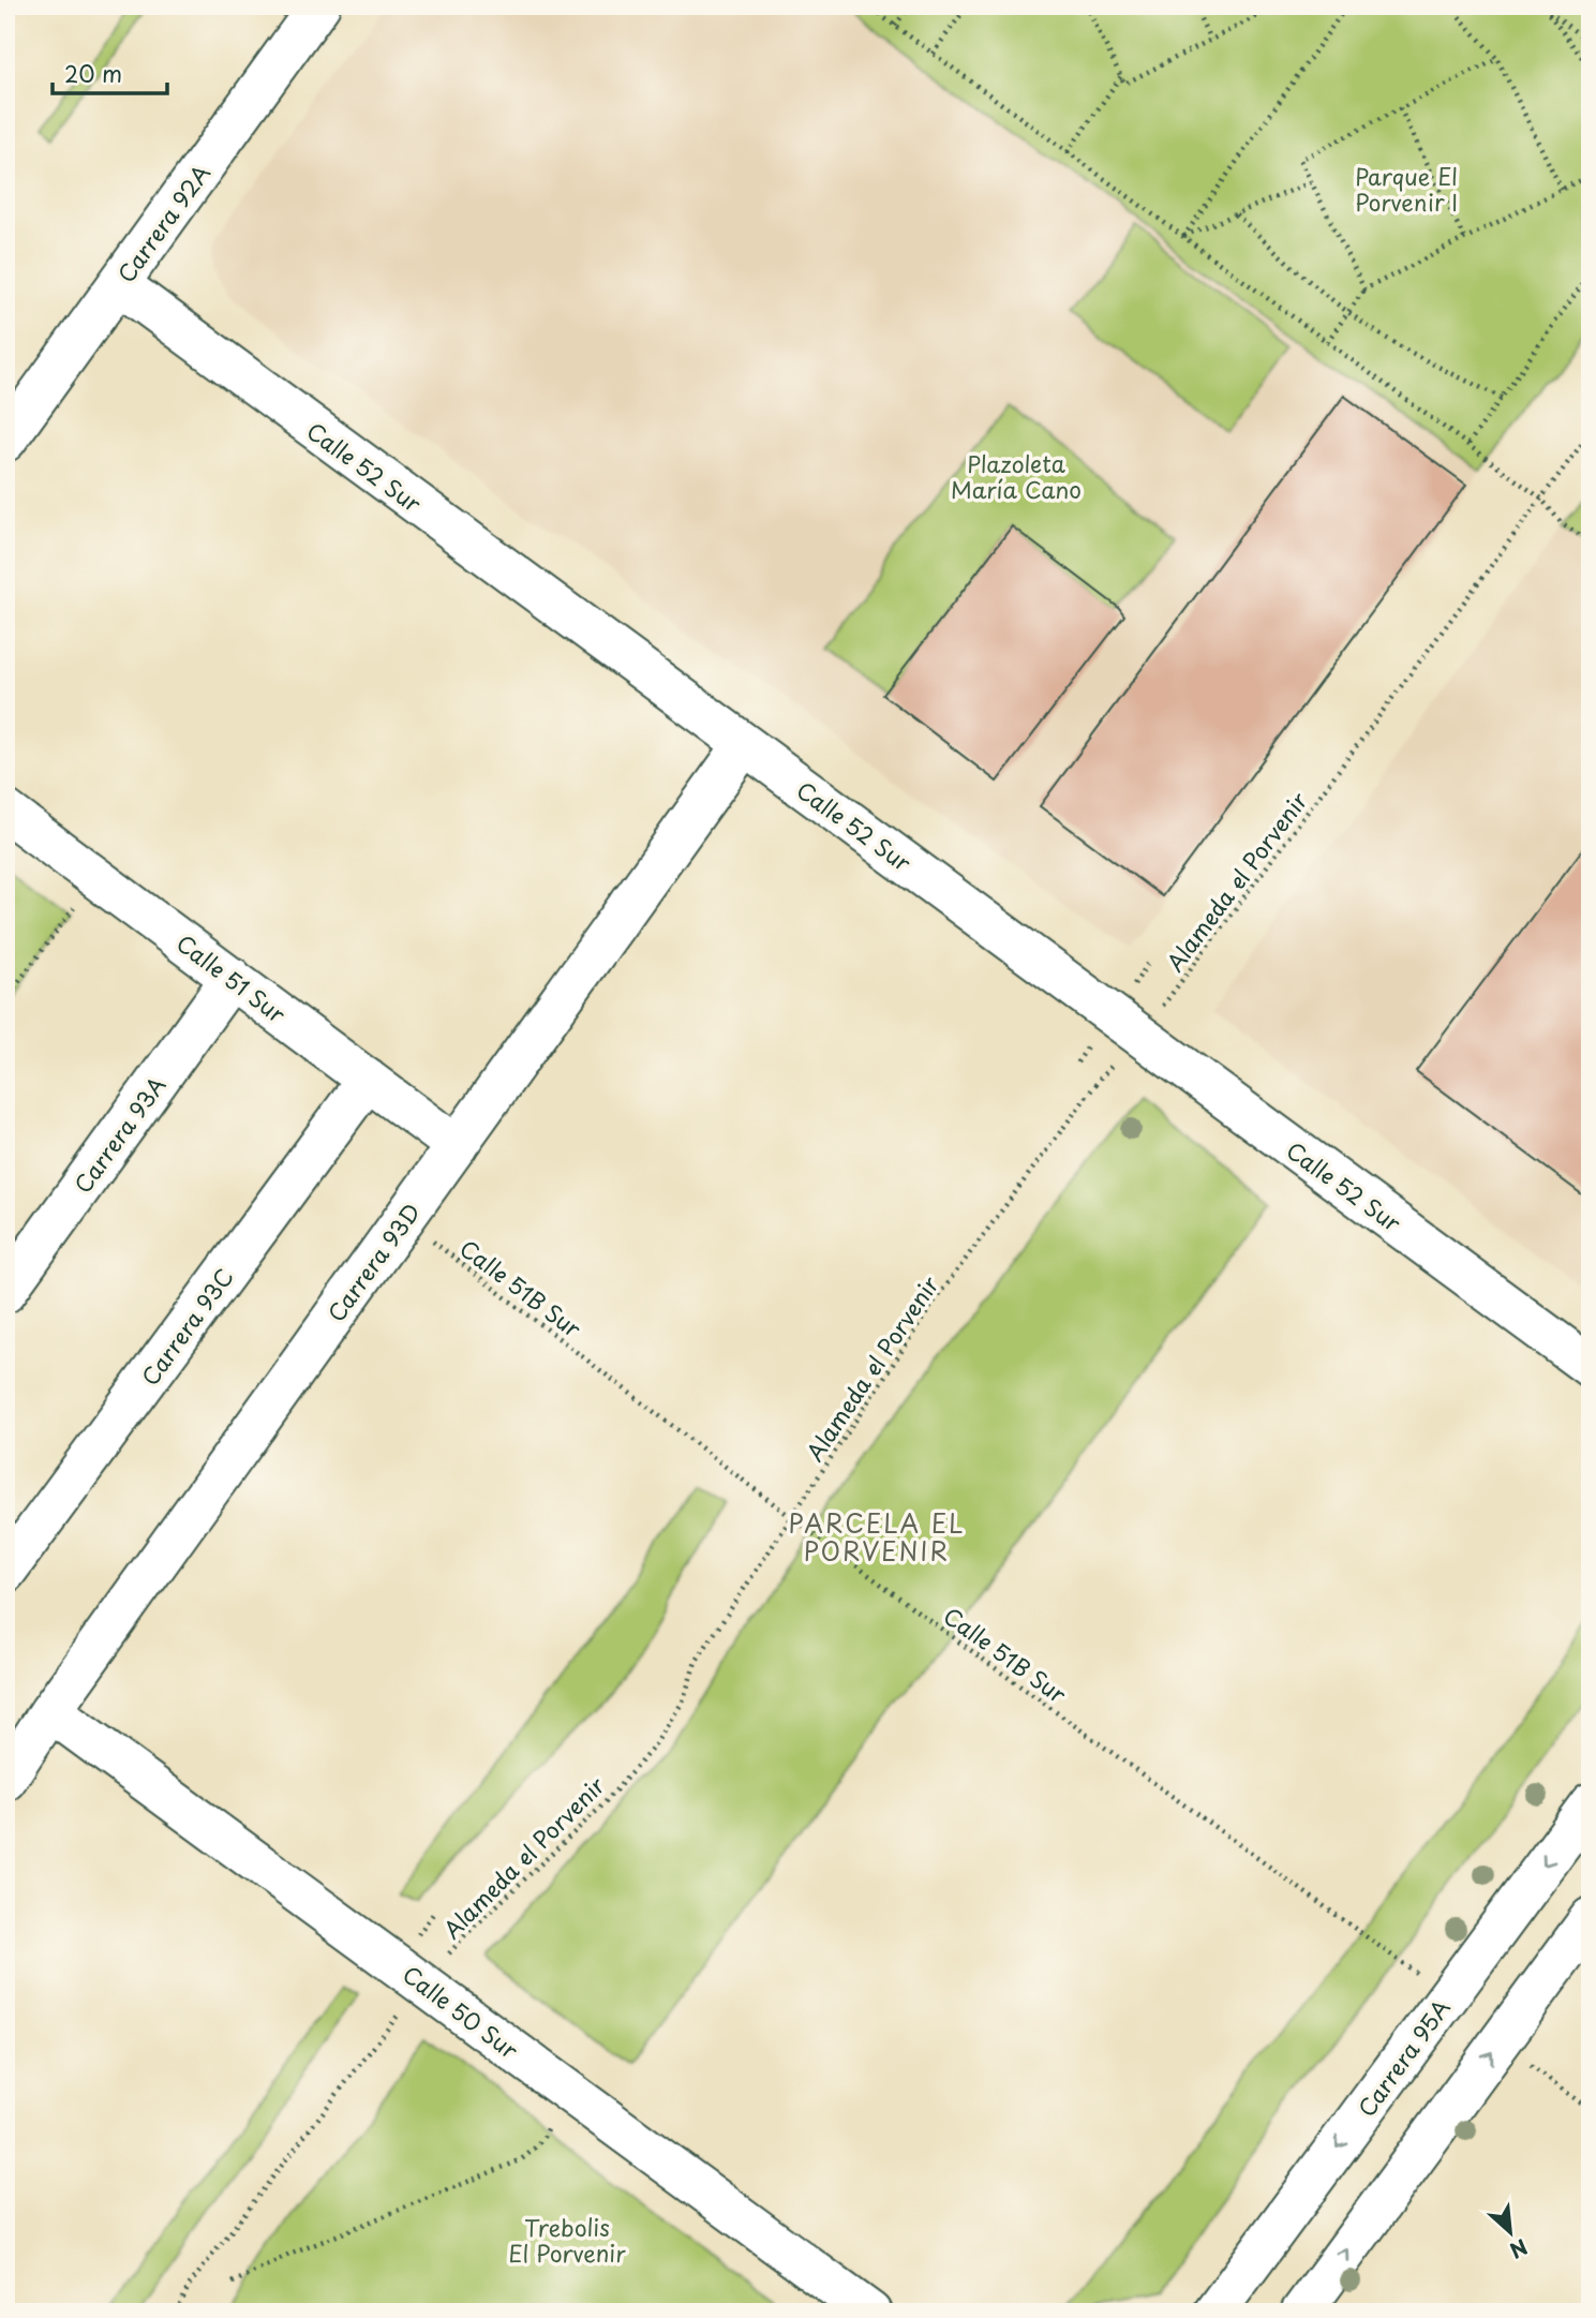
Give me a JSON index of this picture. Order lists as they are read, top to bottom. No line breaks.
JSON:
{"streets":{"street":["Carrera 92A","Calle 52 Sur","Calle 51 Sur","Carrera 93A","Carrera 93D","Carrera 93C","Calle 50 Sur","Carrera 95A"],"path":["Alameda el Porvenir","Calle 51B Sur"]},"crossings":[["Carrera 92A","Calle 52 Sur"],["Calle 52 Sur","Alameda el Porvenir"],["Calle 52 Sur","Carrera 93D"],["Alameda el Porvenir","Calle 51B Sur"],["Alameda el Porvenir","Calle 50 Sur"],["Calle 51 Sur","Carrera 93A"],["Calle 51 Sur","Carrera 93D"],["Calle 51 Sur","Carrera 93C"],["Carrera 93D","Calle 51B Sur"],["Carrera 93D","Calle 50 Sur"],["Calle 51B Sur","Carrera 95A"]],"districts":["PARCELA EL PORVENIR"],"parks":["Parque El Porvenir I","Plazoleta María Cano","Trebolis El Porvenir"],"scale_bar":"20 m","north":"bottom right"}
